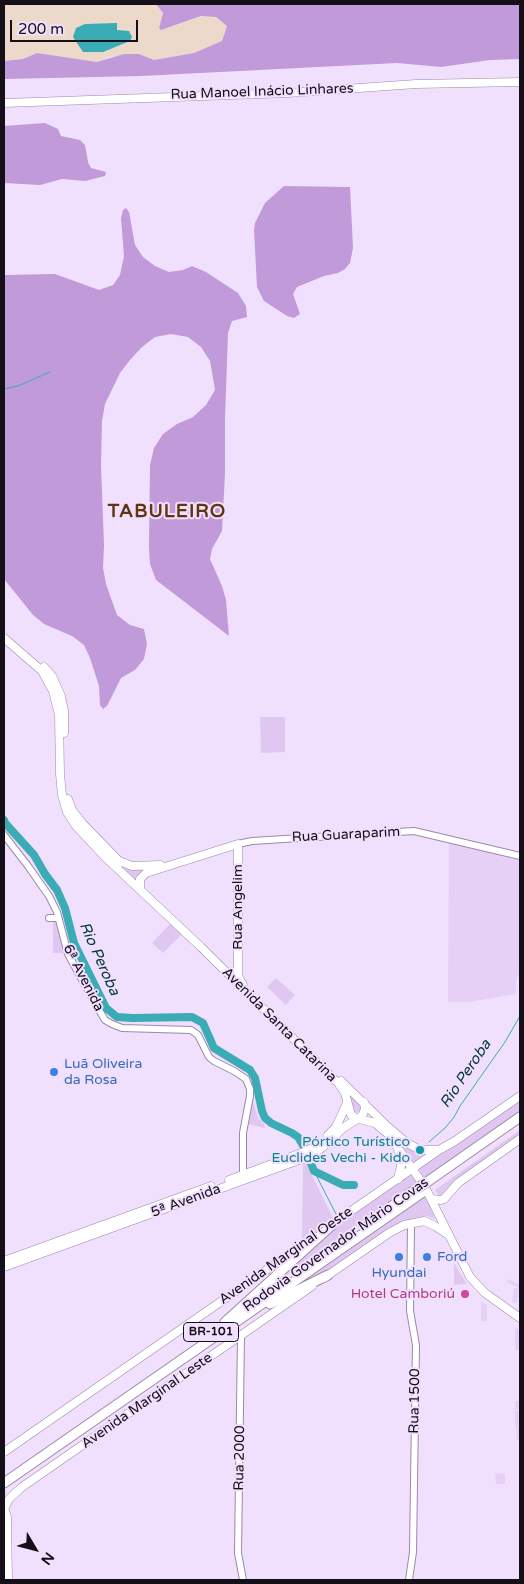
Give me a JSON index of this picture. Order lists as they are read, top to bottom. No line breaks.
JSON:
{"streets":{"highway":["Rodovia Governador Mário Covas","BR-101"],"main road":["Rua Manoel Inácio Linhares","Rua Guaraparim","Rua Angelim","Avenida Santa Catarina","5ª Avenida","Avenida Marginal Oeste","Avenida Marginal Leste"],"street":["6ª Avenida","Rua 1500","Rua 2000"]},"crossings":[["Rua Guaraparim","Rua Angelim"],["Rua Guaraparim","Avenida Santa Catarina"],["Rua Angelim","Avenida Santa Catarina"],["6ª Avenida","5ª Avenida"],["Avenida Santa Catarina","5ª Avenida"],["Avenida Santa Catarina","Rodovia Governador Mário Covas"],["Avenida Santa Catarina","Avenida Marginal Oeste"],["Avenida Marginal Leste","Rua 1500"],["Avenida Marginal Leste","Rua 2000"]],"districts":["TABULEIRO"],"water":["Rio Peroba"],"places":["Luã Oliveira da Rosa","Pórtico Turístico Euclides Vechi - Kido","Hyundai","Ford","Hotel Camboriú"],"scale_bar":"200 m","north":"bottom right"}
